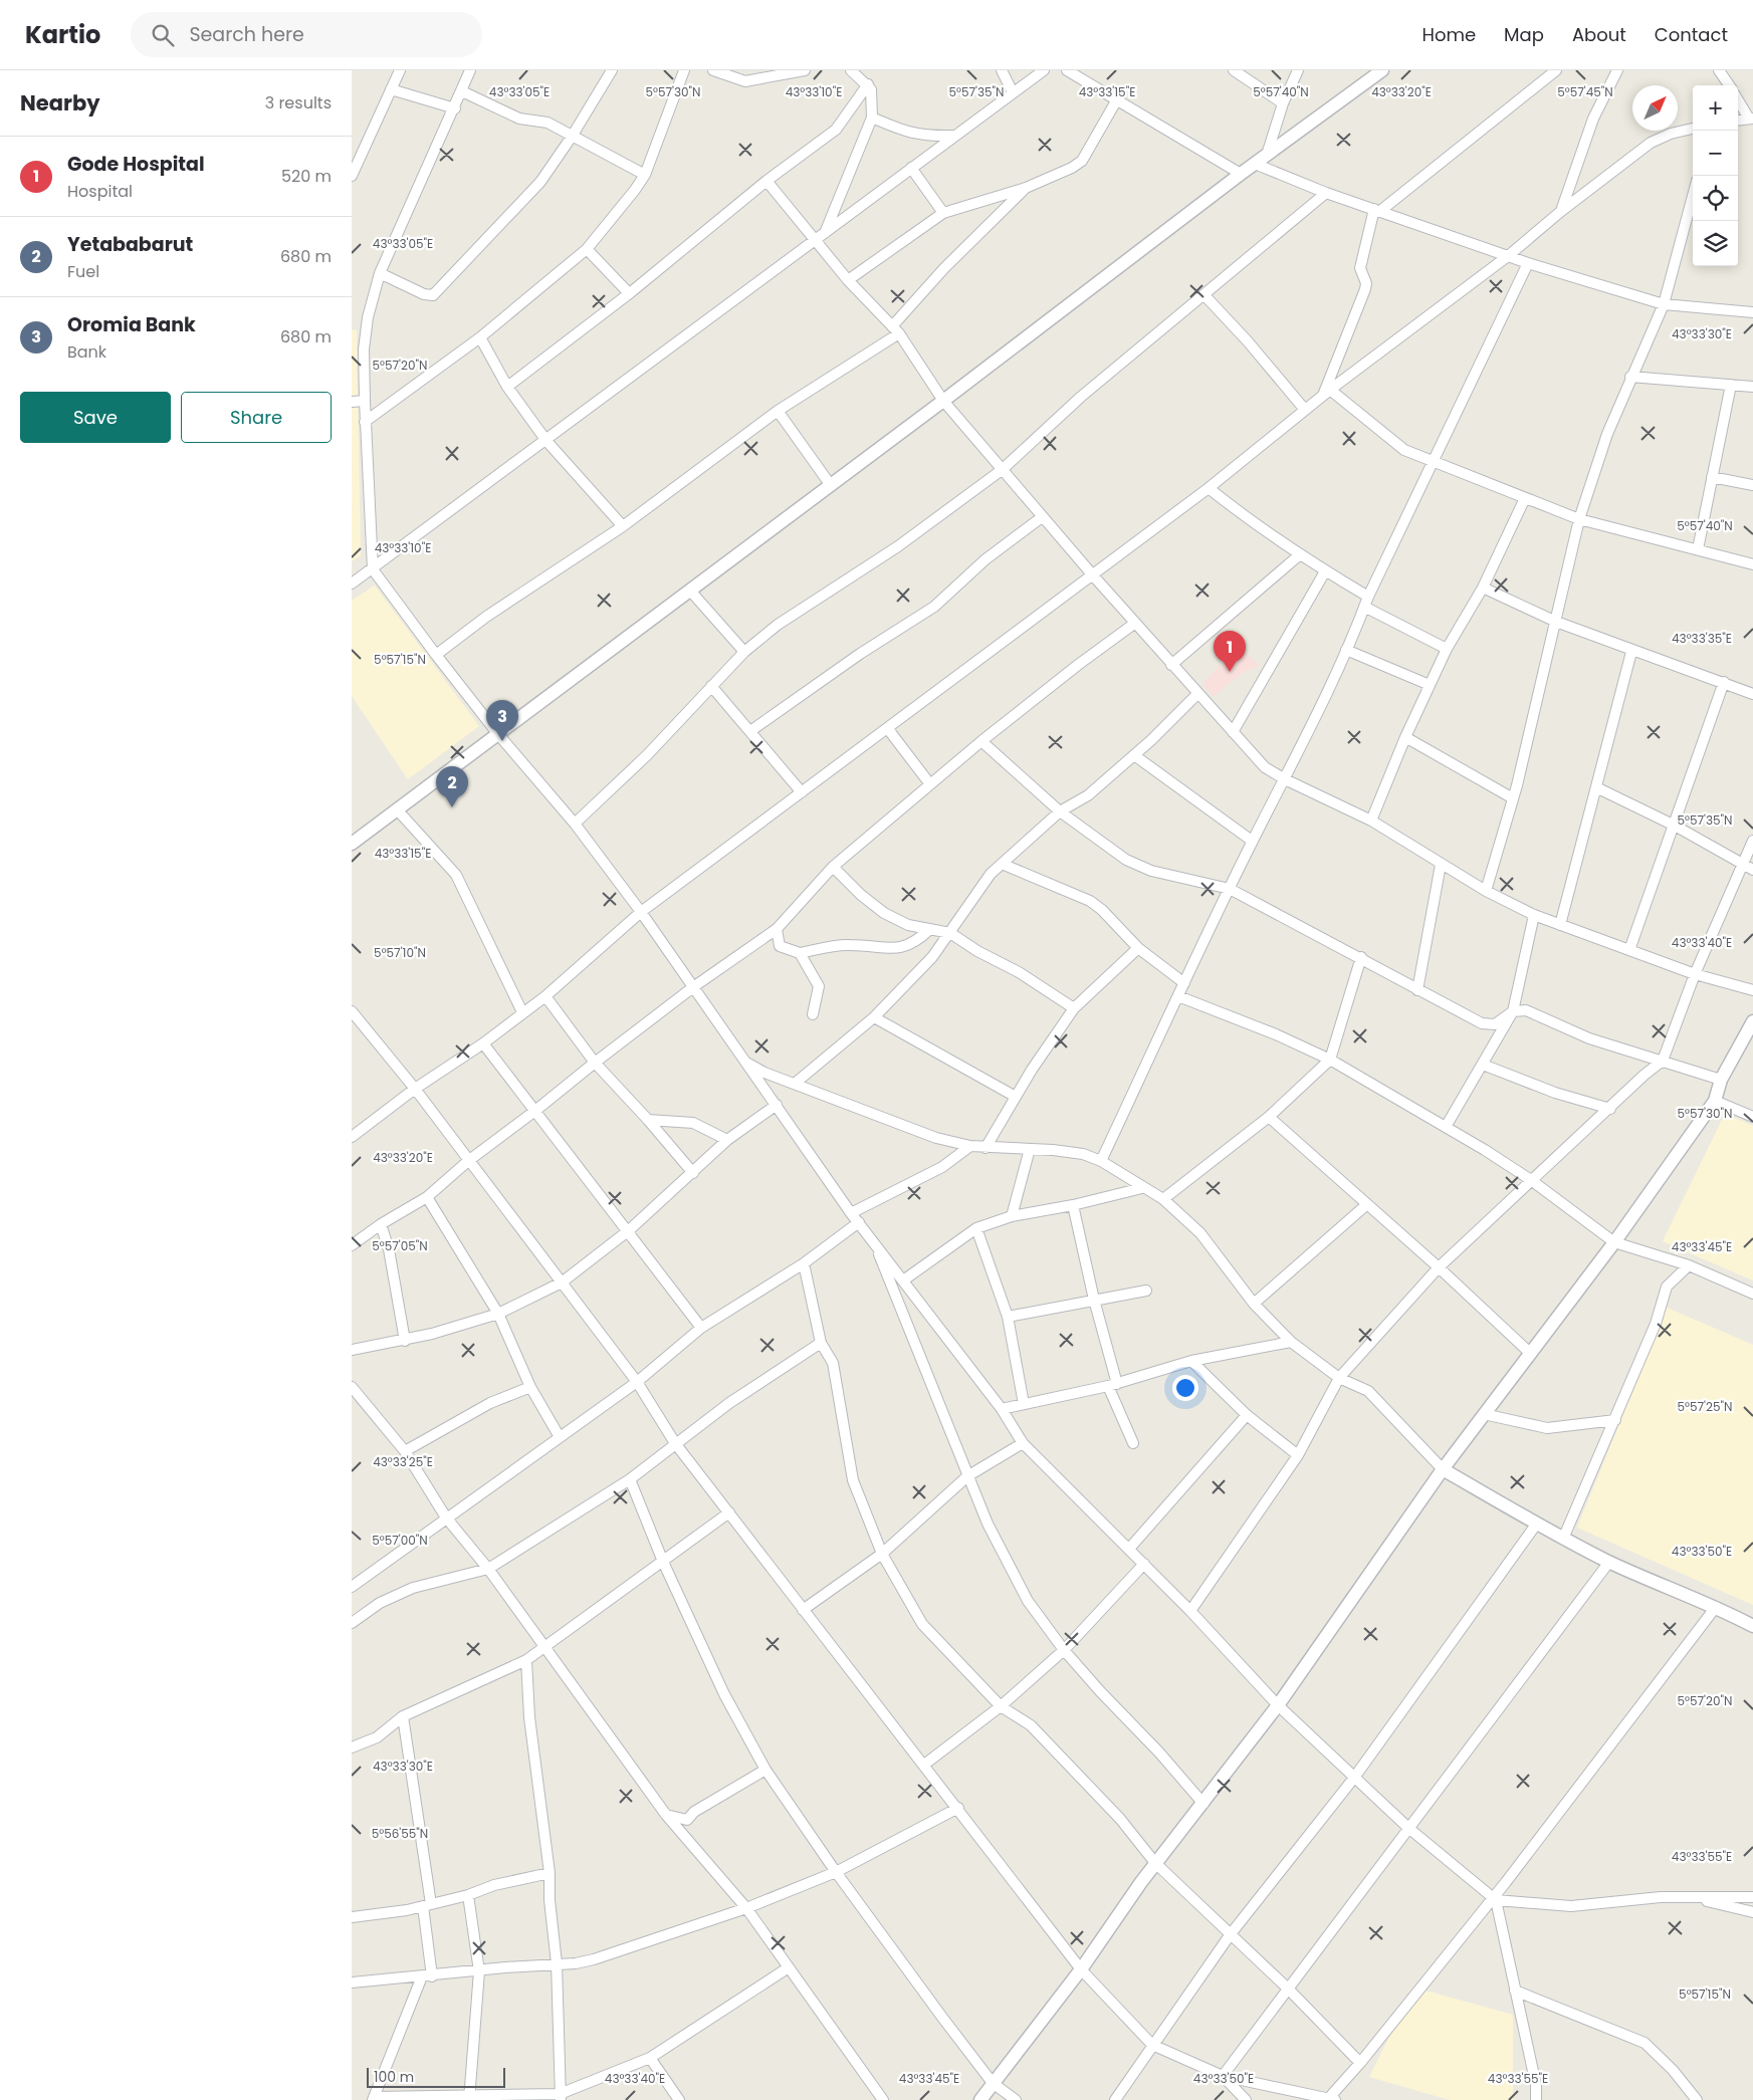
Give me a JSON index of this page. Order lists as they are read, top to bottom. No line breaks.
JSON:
{"scale_bar":"100 m","north":"top right","page":{"header":"Kartio","search":"Search here","nav":["Home","Map","About","Contact"],"heading":["Nearby","3 results"],"map_buttons":["+","−"],"list":[{"mark":"1","name":"Gode Hospital","note":"Hospital","value":"520 m"},{"mark":"2","name":"Yetababarut","note":"Fuel","value":"680 m"},{"mark":"3","name":"Oromia Bank","note":"Bank","value":"680 m"}],"buttons":["Save","Share"],"pins":["1","3","2"],"scale":"100 m"},"coordinates":["5°57'30\"N","5°57'35\"N","5°57'40\"N","5°57'45\"N","43°33'05\"E","43°33'10\"E","43°33'15\"E","43°33'20\"E","43°33'30\"E","5°57'20\"N","43°33'35\"E","5°57'15\"N","43°33'40\"E","5°57'10\"N","5°57'05\"N","43°33'45\"E","5°57'25\"N","43°33'25\"E","5°57'00\"N","43°33'50\"E","5°56'55\"N","43°33'55\"E"]}
